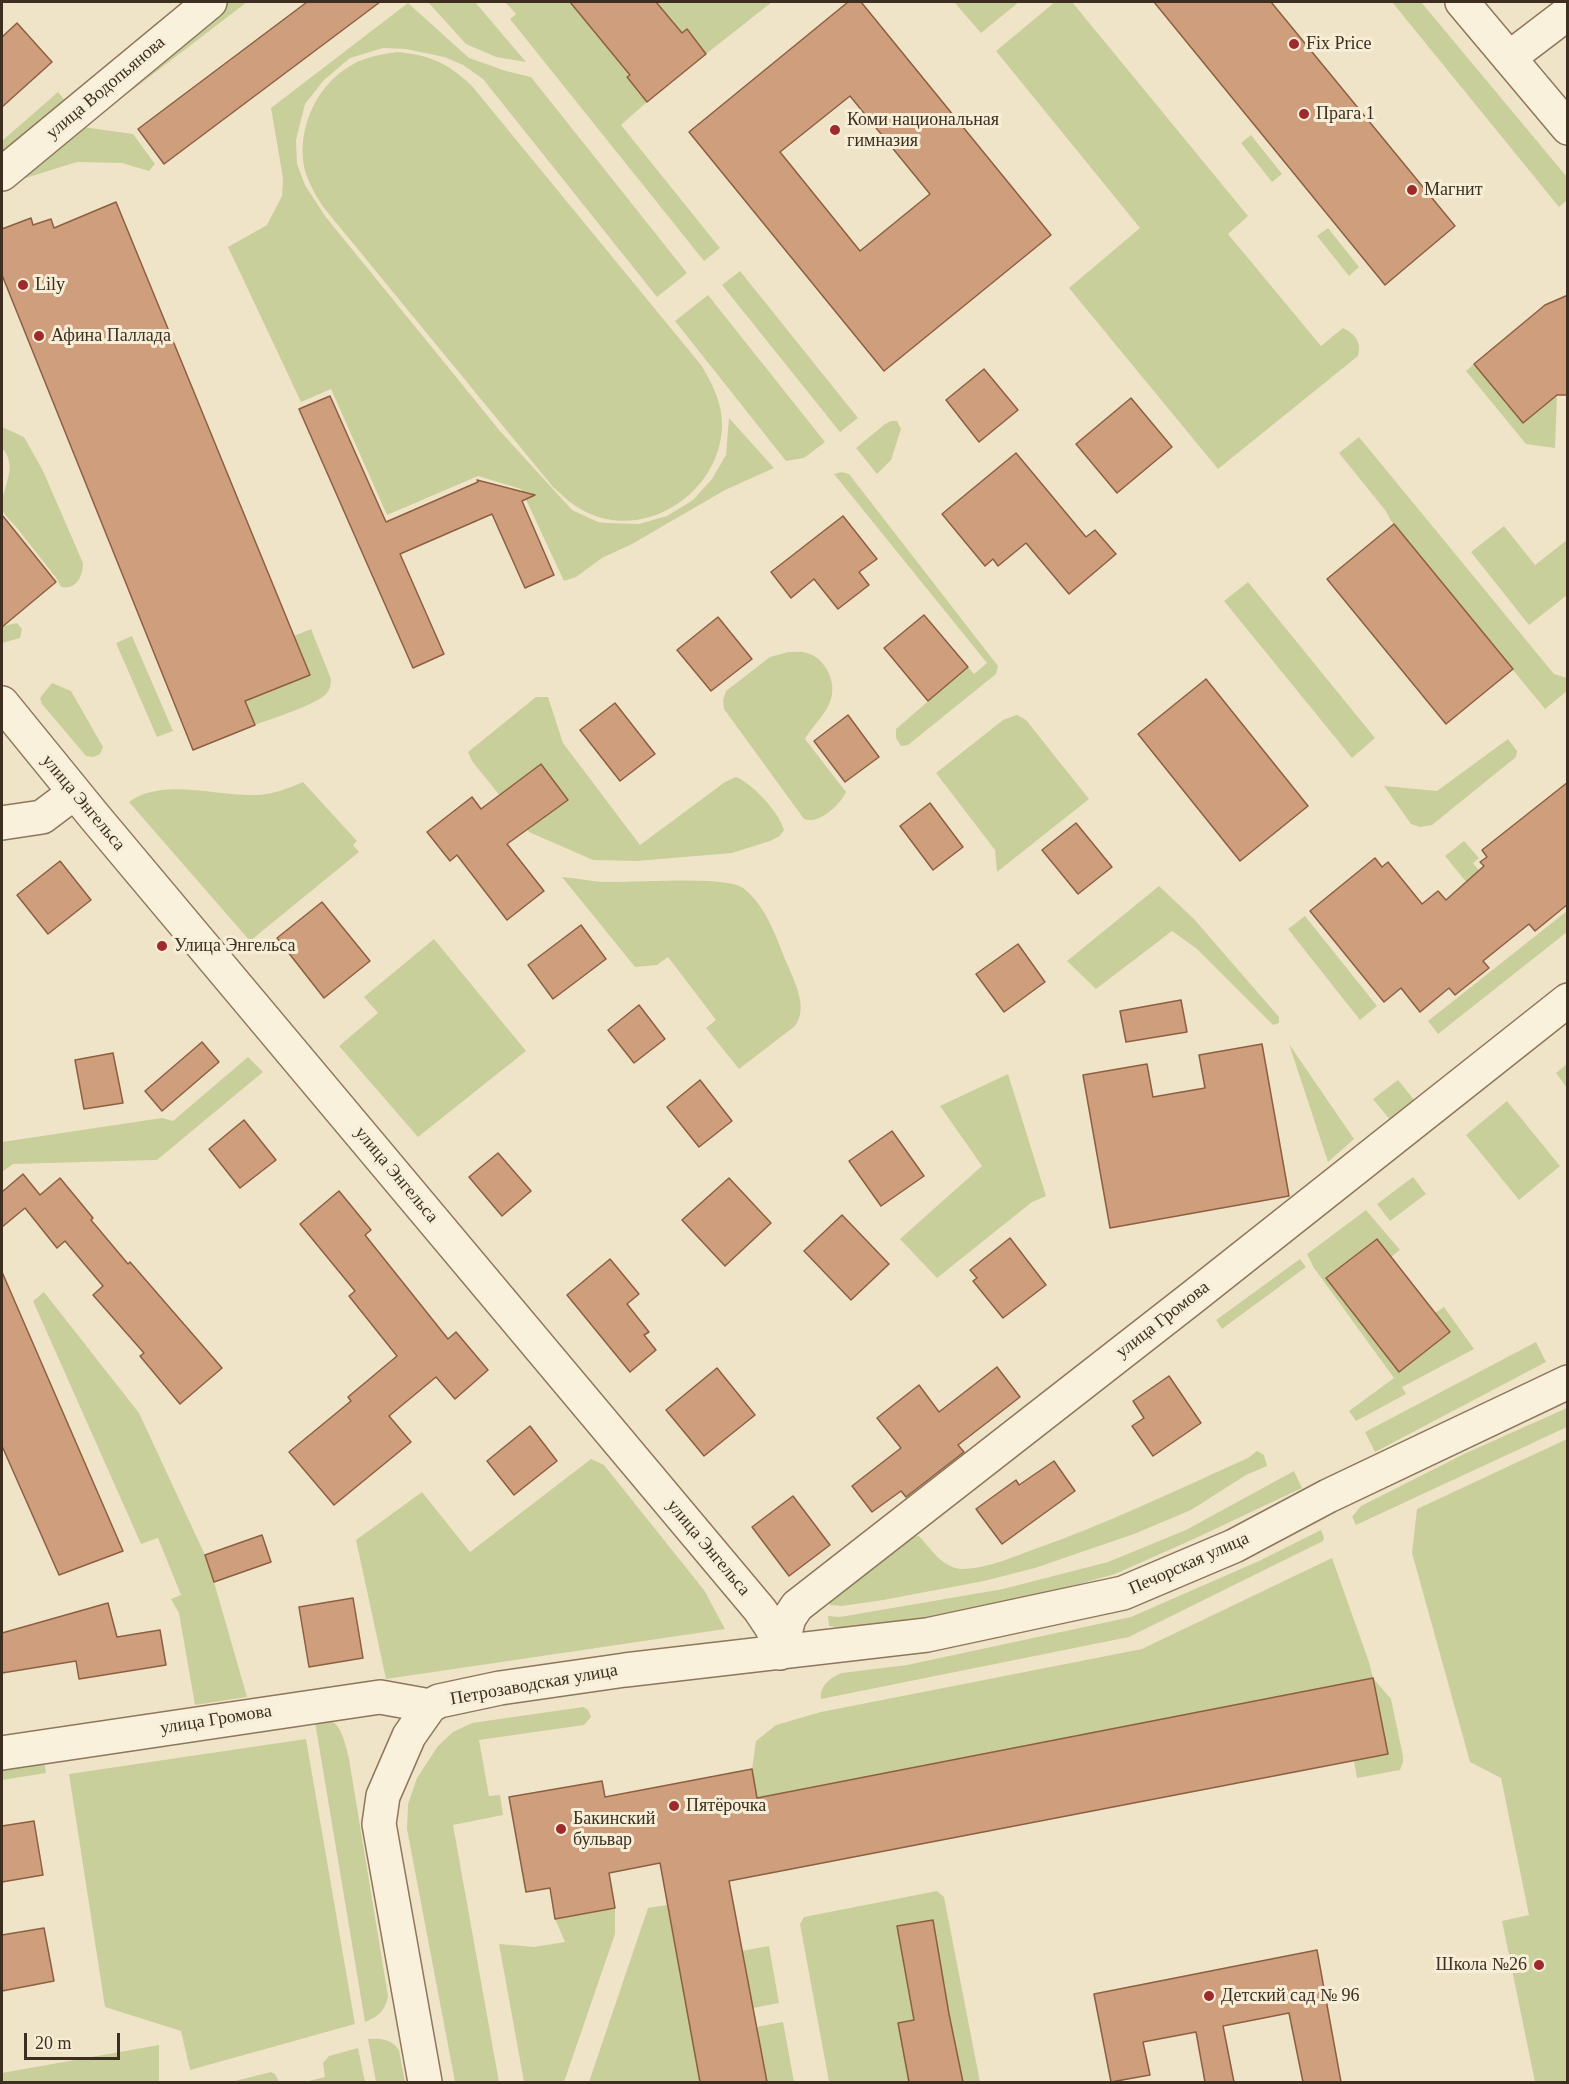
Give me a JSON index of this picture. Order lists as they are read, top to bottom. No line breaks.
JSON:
{"streets":{"street":["улица Водопьянова","улица Энгельса","улица Громова","Печорская улица","Петрозаводская улица"]},"crossings":[["улица Энгельса","улица Громова"],["улица Энгельса","Печорская улица"],["улица Энгельса","Петрозаводская улица"],["улица Громова","Печорская улица"],["улица Громова","Петрозаводская улица"],["Печорская улица","Петрозаводская улица"]],"places":["Fix Price","Прага 1","Коми национальная гимназия","Магнит","Lily","Афина Паллада","Улица Энгельса","Пятёрочка","Бакинский бульвар","Школа №26","Детский сад № 96"],"scale_bar":"20 m"}
